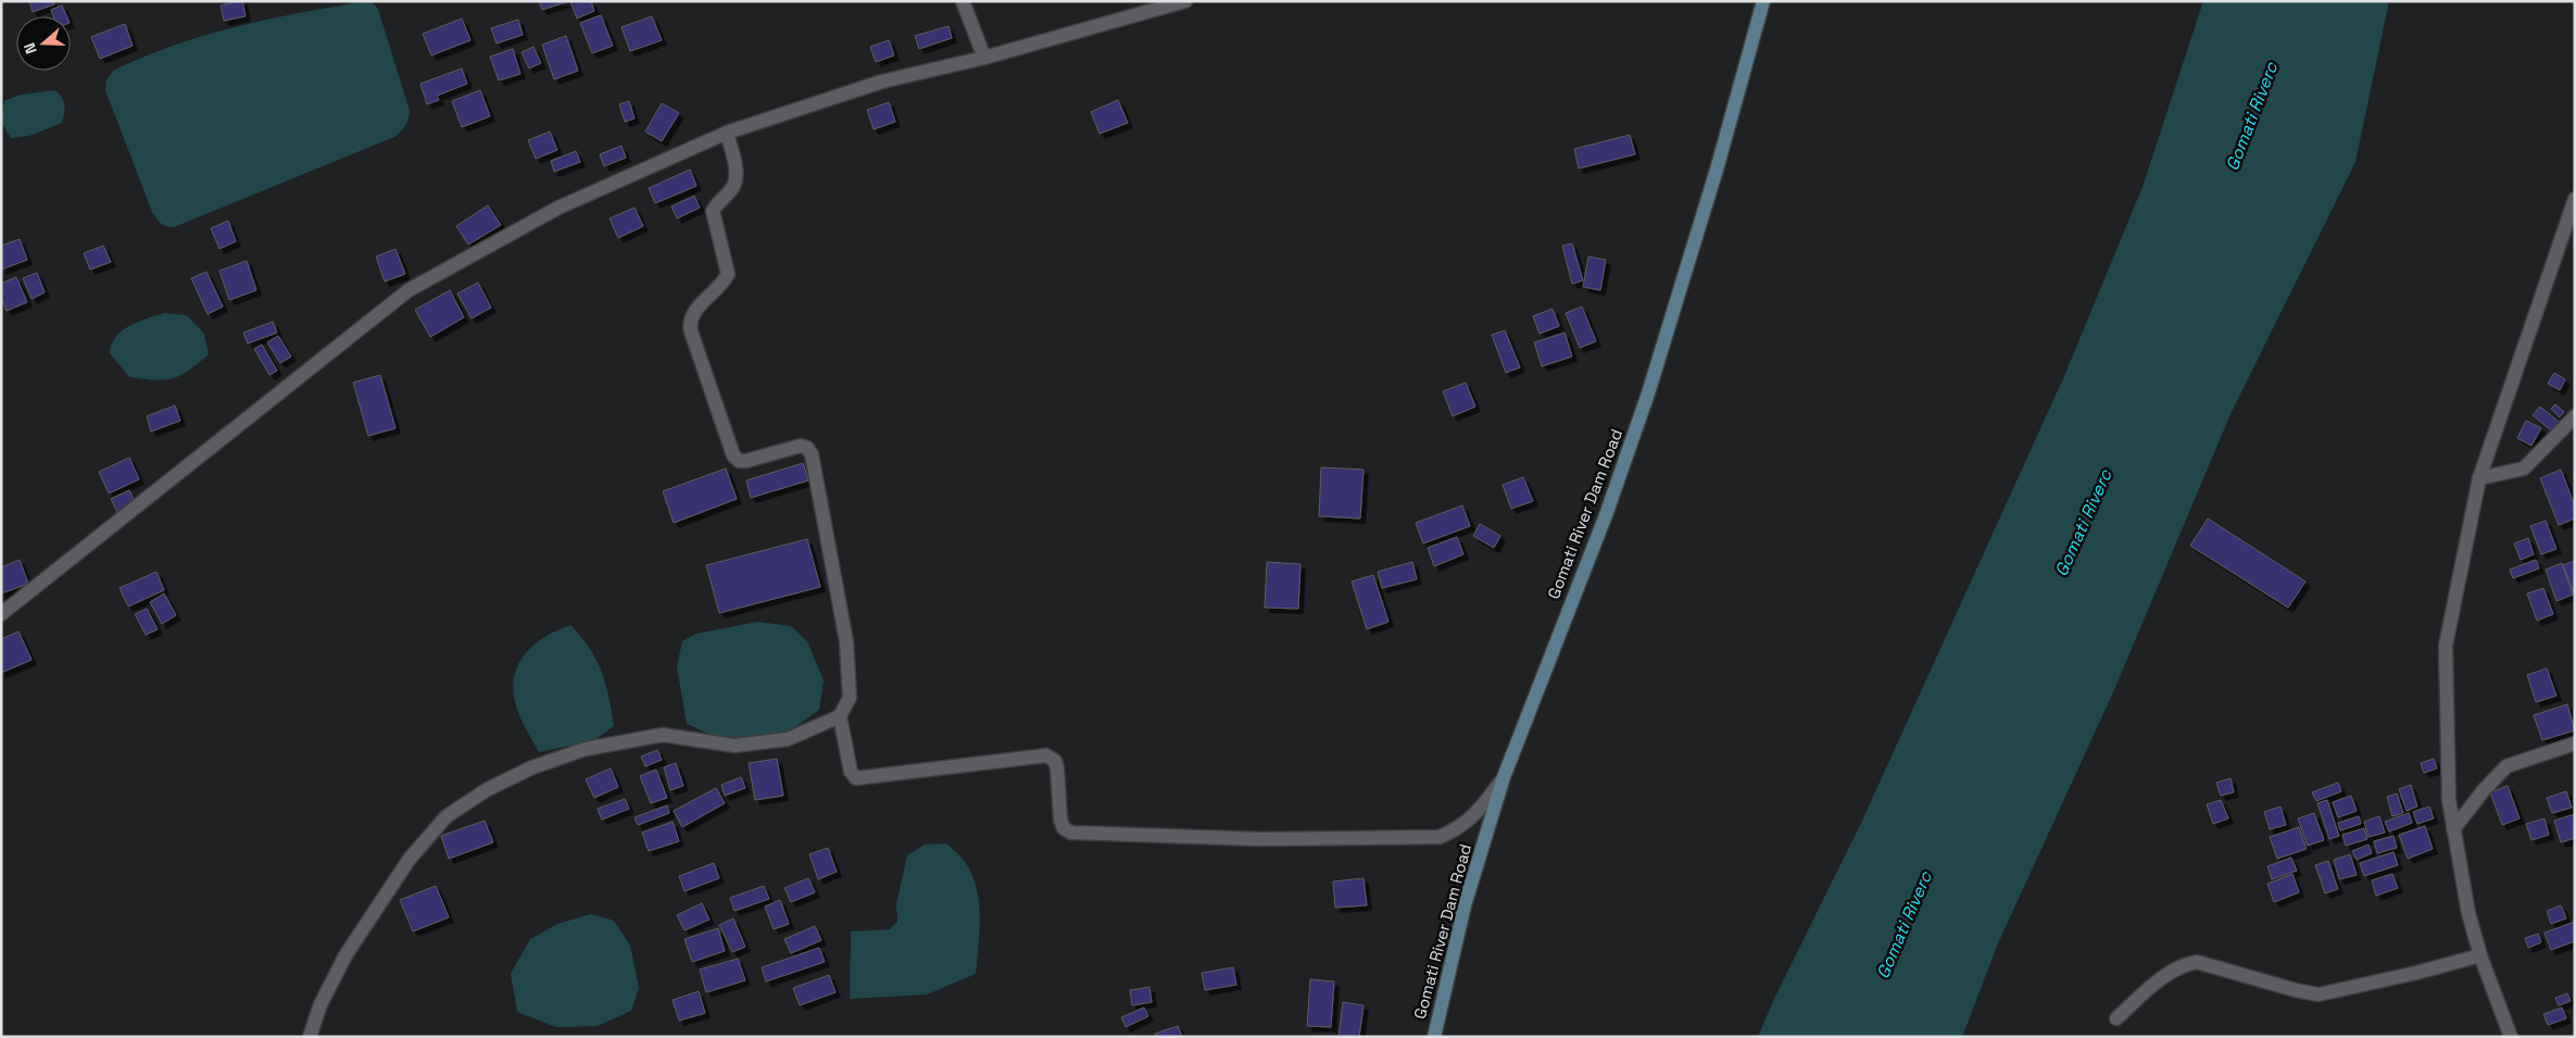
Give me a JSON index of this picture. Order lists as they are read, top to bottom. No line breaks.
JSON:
{"streets":{"main road":["Gomati River Dam Road"]},"water":["Gomati Riverc"],"north":"left"}
